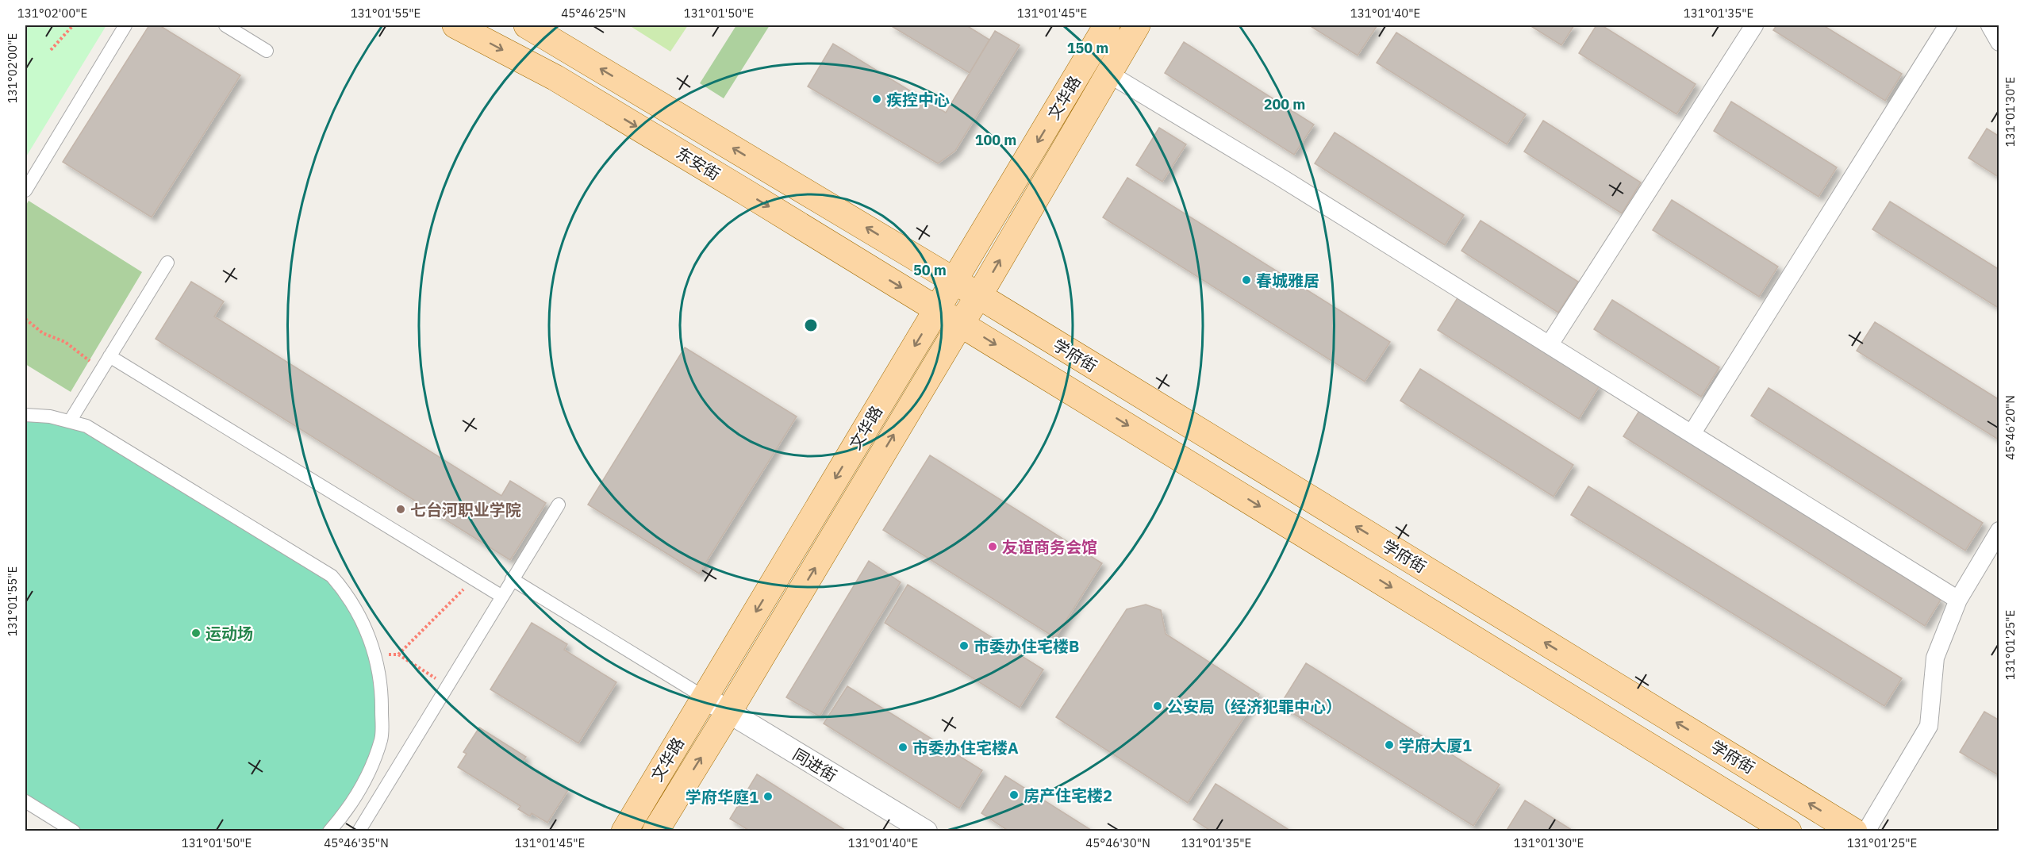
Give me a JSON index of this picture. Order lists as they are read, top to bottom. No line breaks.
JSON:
{"streets":{"main road":["文华路","东安街","学府街"],"street":["同进街"]},"crossings":[["文华路","东安街"],["文华路","学府街"],["文华路","同进街"],["东安街","学府街"]],"places":["疾控中心","春城雅居","七台河职业学院","友谊商务会馆","运动场","市委办住宅楼B","公安局（经济犯罪中心）","学府大厦1","市委办住宅楼A","房产住宅楼2","学府华庭1"],"coordinates":["131°02'00\"E","131°01'55\"E","45°46'25\"N","131°01'50\"E","131°01'45\"E","131°01'40\"E","131°01'35\"E","131°01'30\"E","45°46'20\"N","131°01'25\"E","45°46'35\"N","45°46'30\"N"],"rings":["150 m","200 m","100 m","50 m"]}
